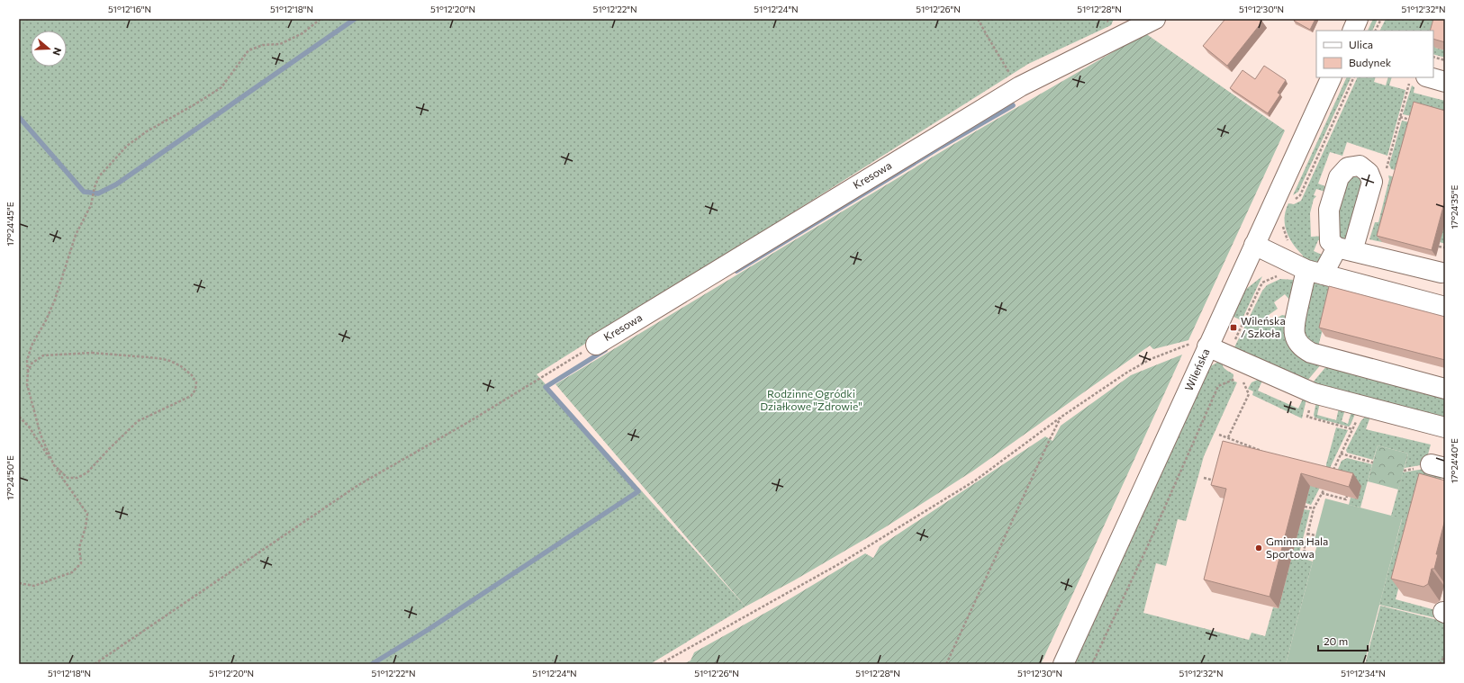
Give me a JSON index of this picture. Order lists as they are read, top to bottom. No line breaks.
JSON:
{"streets":{"street":["Kresowa","Wileńska"]},"parks":["Rodzinne Ogródki Działkowe \"Zdrowie\""],"places":{"transit":["Wileńska / Szkoła"],"other":["Gminna Hala Sportowa"]},"legend":["Ulica","Budynek"],"scale_bar":"20 m","north":"right","coordinates":["51°12'16\"N","51°12'18\"N","51°12'20\"N","51°12'22\"N","51°12'24\"N","51°12'26\"N","51°12'28\"N","51°12'30\"N","51°12'32\"N","17°24'35\"E","17°24'45\"E","17°24'40\"E","17°24'50\"E","51°12'34\"N"]}
